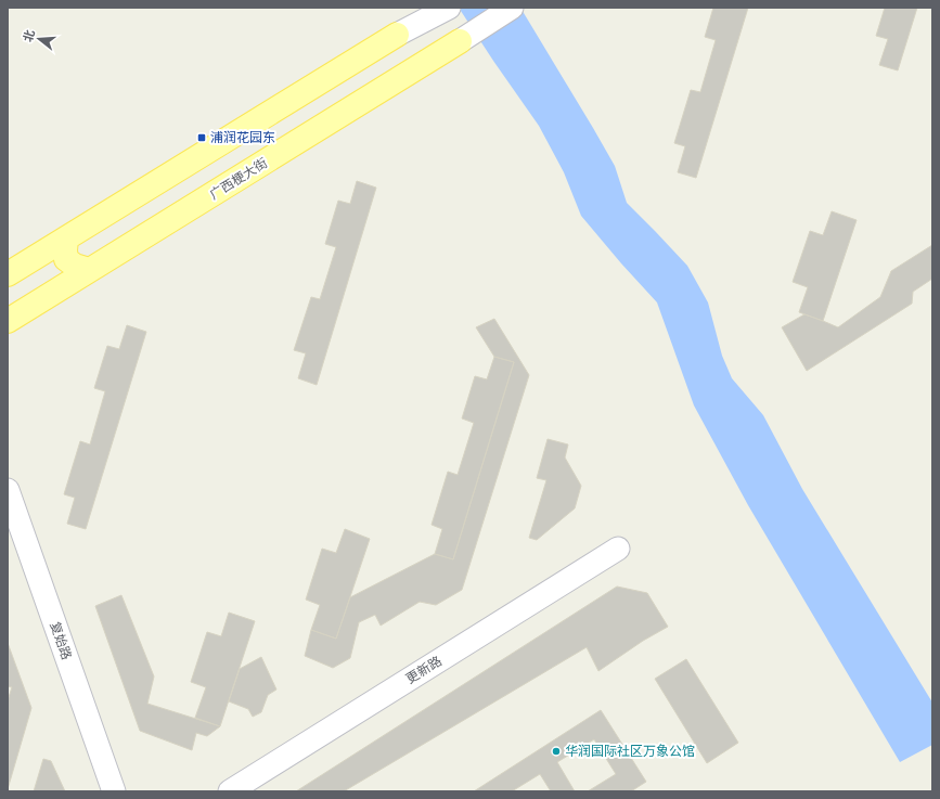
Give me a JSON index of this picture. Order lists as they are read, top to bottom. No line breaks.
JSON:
{"streets":{"main road":["广西梗大街"],"street":["复始路","更新路"]},"places":{"transit":["浦润花园东"],"other":["华润国际社区万象公馆"]},"north":"left"}
